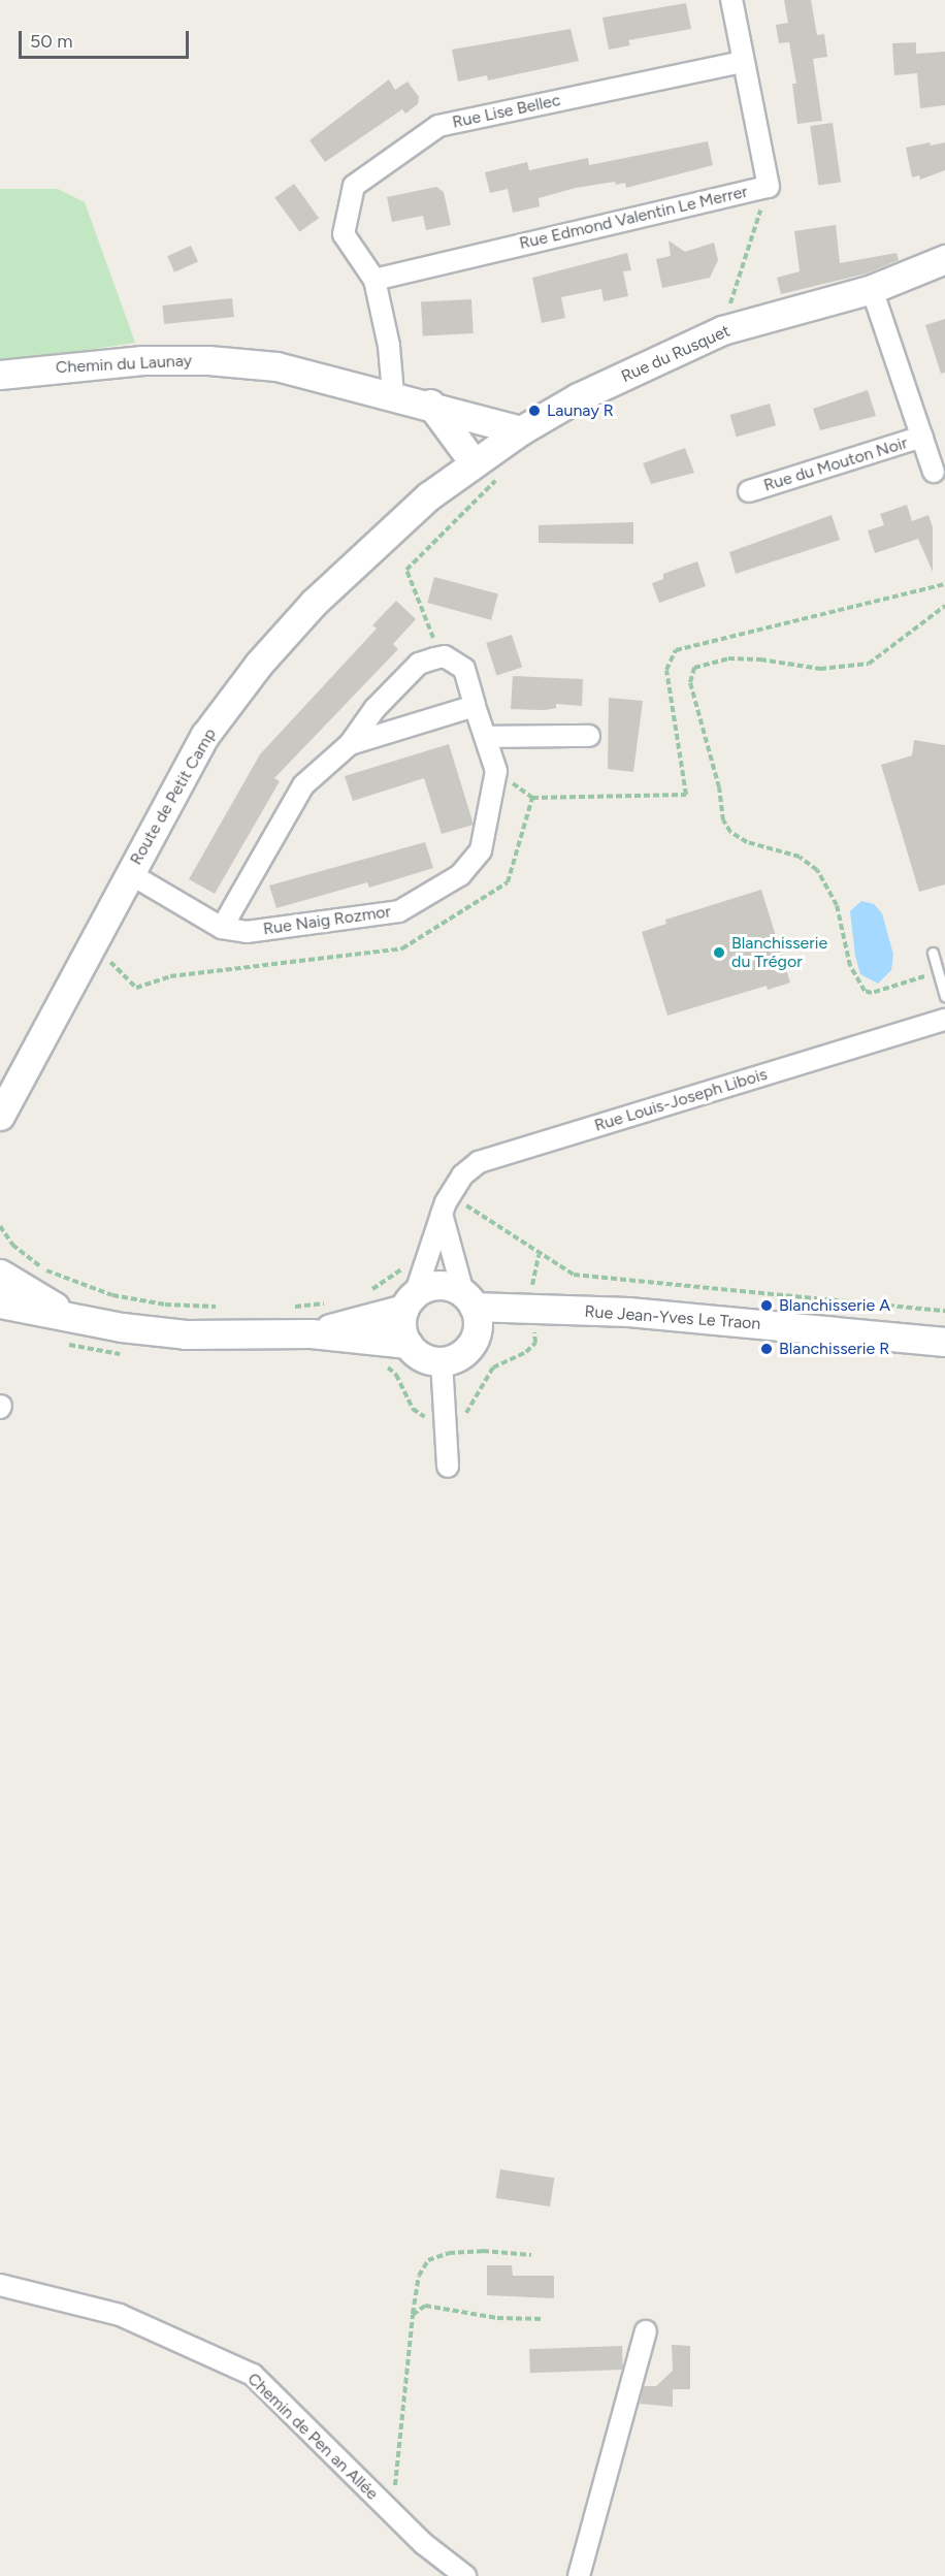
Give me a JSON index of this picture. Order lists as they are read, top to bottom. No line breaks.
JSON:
{"streets":{"street":["Rue Lise Bellec","Rue Edmond Valentin Le Merrer","Rue du Rusquet","Chemin du Launay","Rue du Mouton Noir","Route de Petit Camp","Rue Naig Rozmor","Rue Louis-Joseph Libois","Rue Jean-Yves Le Traon","Chemin de Pen an Allée"]},"crossings":[["Rue Lise Bellec","Rue Edmond Valentin Le Merrer"],["Rue du Rusquet","Chemin du Launay"],["Rue du Rusquet","Rue du Mouton Noir"],["Rue du Rusquet","Route de Petit Camp"],["Route de Petit Camp","Rue Naig Rozmor"]],"places":["Launay R","Blanchisserie du Trégor","Blanchisserie A","Blanchisserie R"],"scale_bar":"50 m"}
